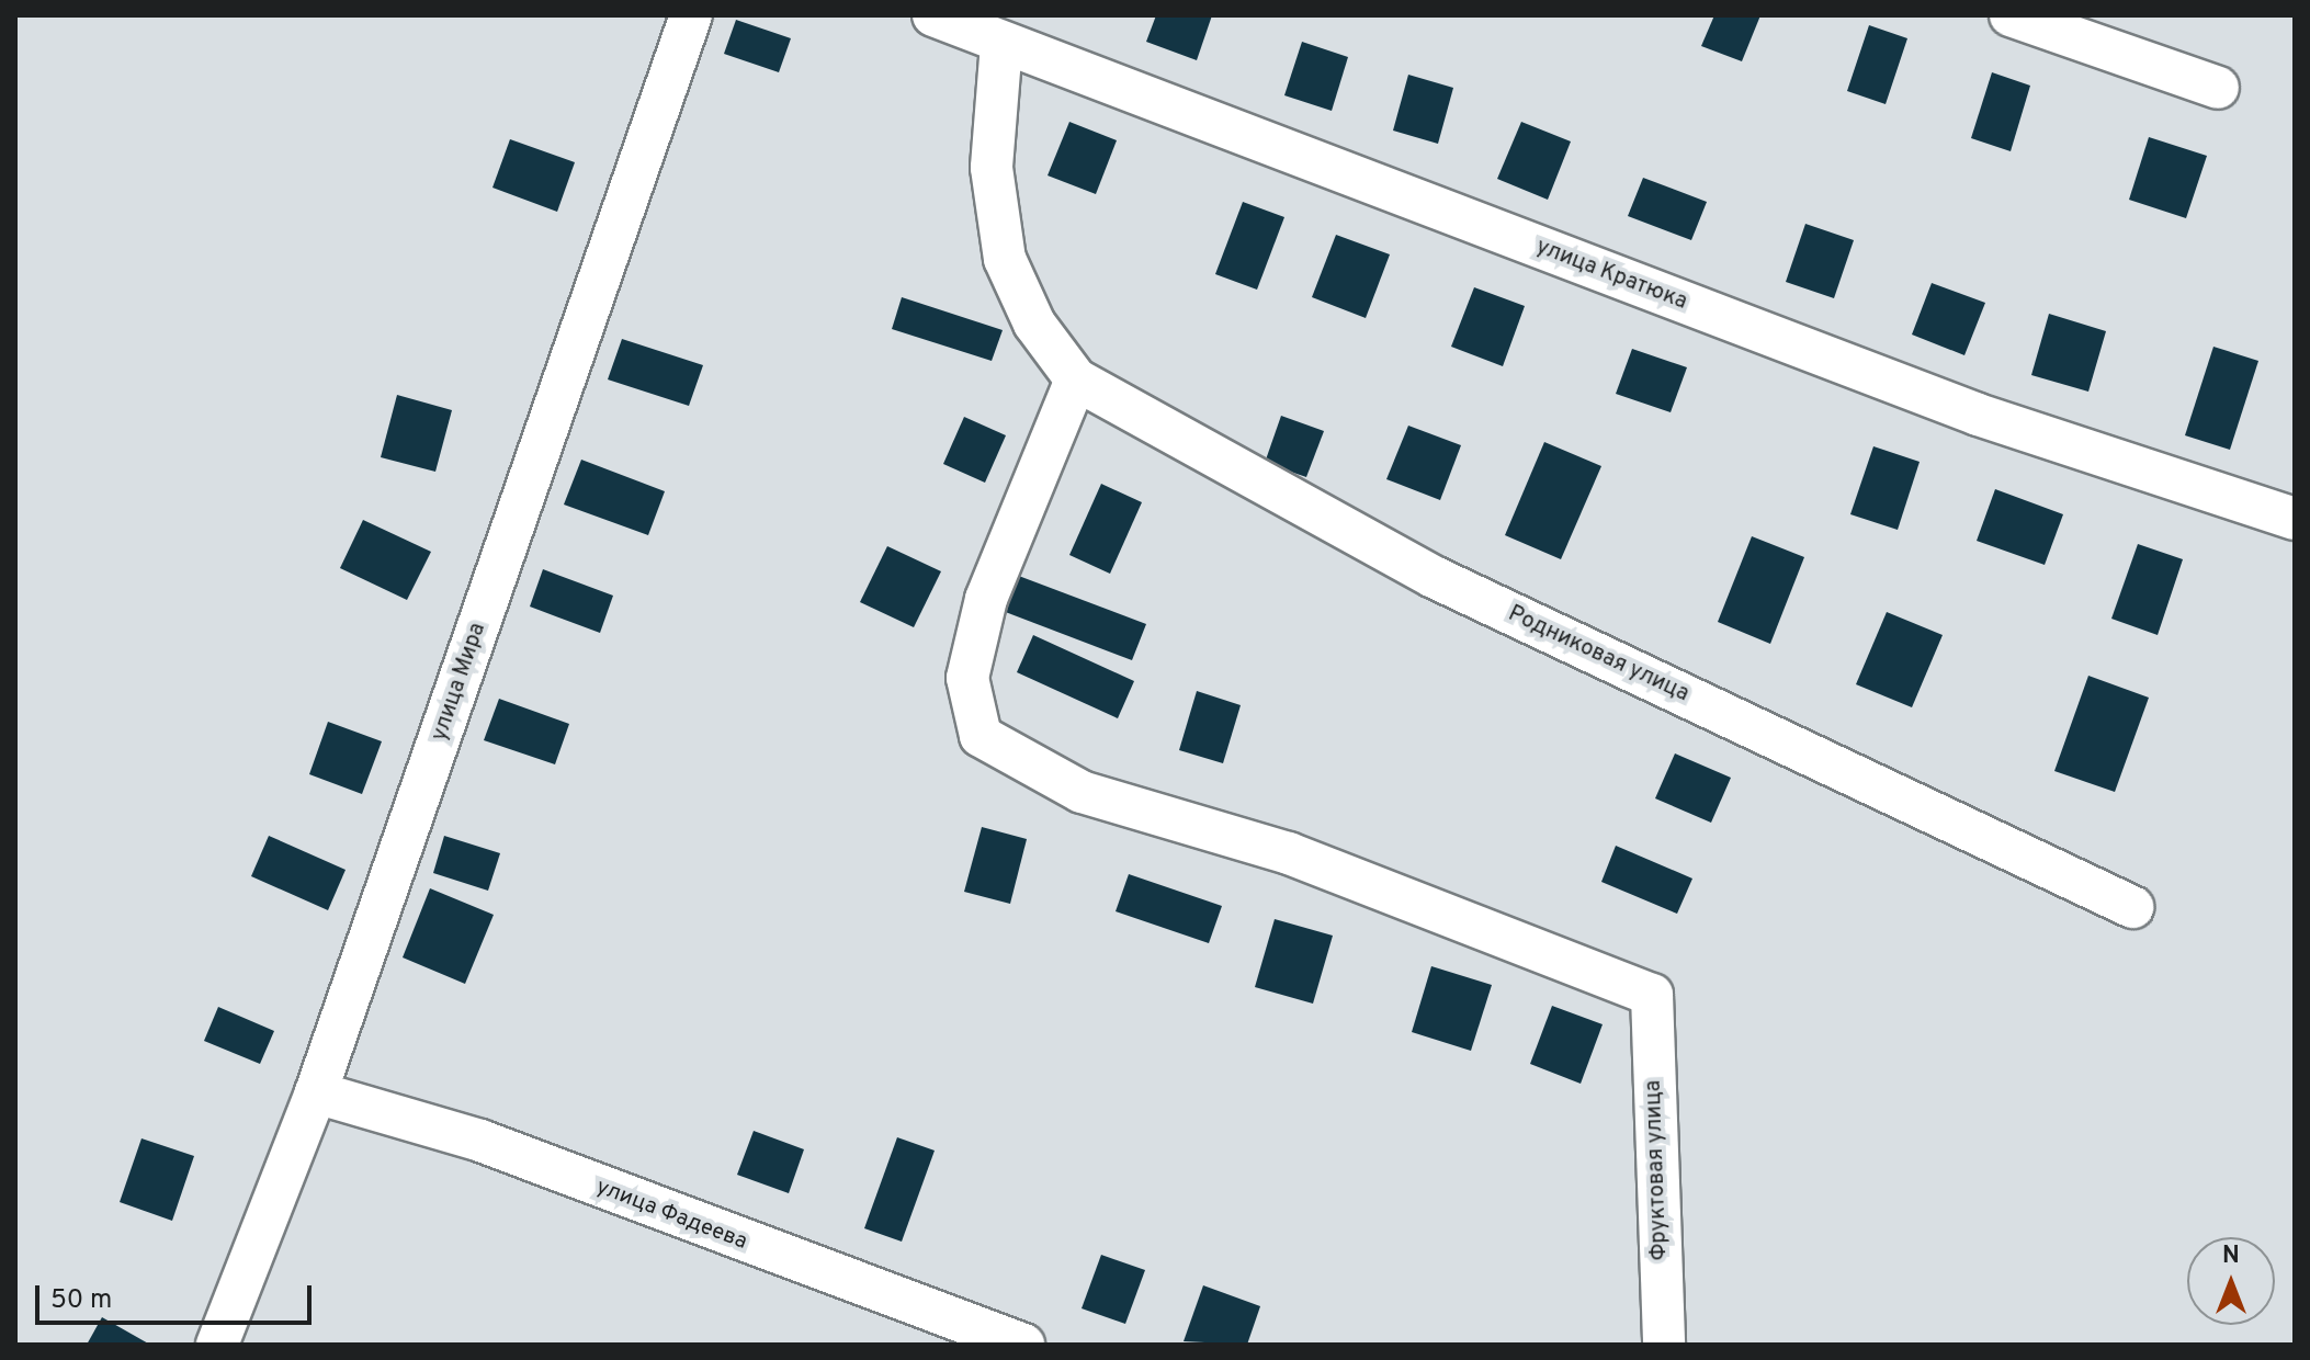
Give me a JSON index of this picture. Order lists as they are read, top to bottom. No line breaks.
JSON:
{"streets":{"street":["улица Кратюка","Родниковая улица","улица Мира","Фруктовая улица","улица Фадеева"]},"crossings":[["улица Кратюка","Родниковая улица"],["Родниковая улица","Фруктовая улица"],["улица Мира","улица Фадеева"]],"scale_bar":"50 m","north":"top"}
